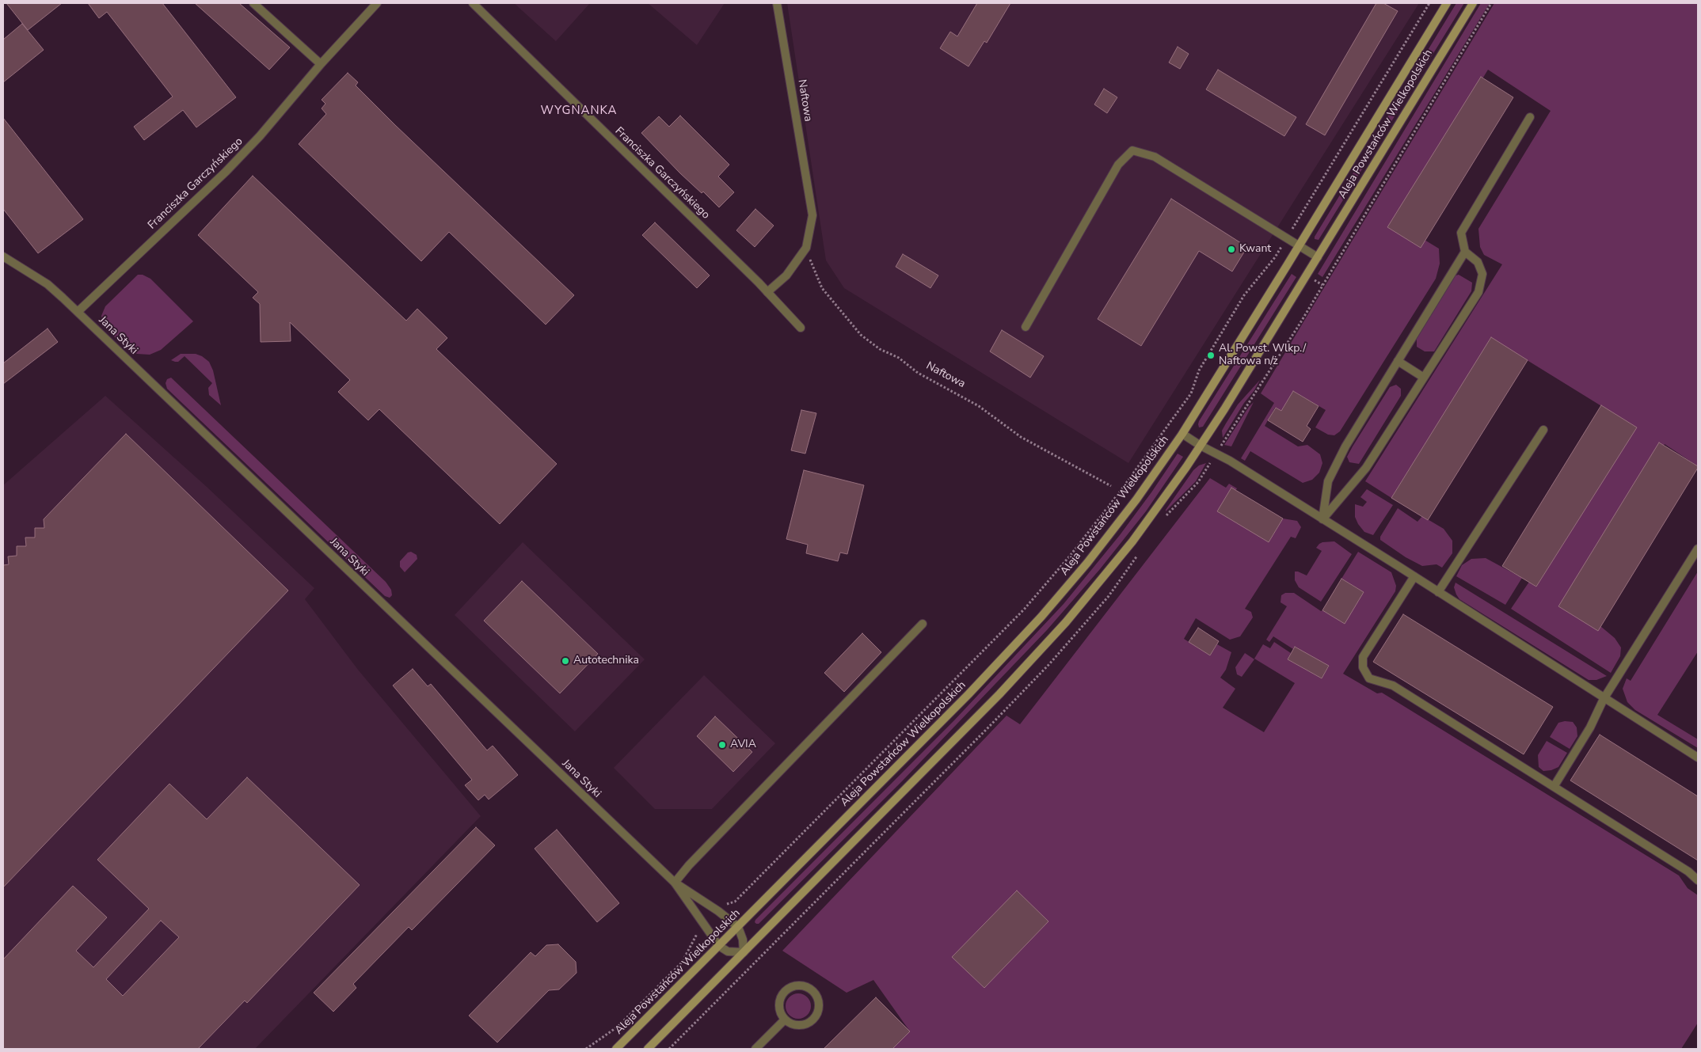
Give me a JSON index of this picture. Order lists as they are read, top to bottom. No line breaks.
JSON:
{"streets":{"main road":["Aleja Powstańców Wielkopolskich"],"street":["Naftowa","Franciszka Garczyńskiego","Jana Styki"]},"crossings":[["Naftowa","Franciszka Garczyńskiego"],["Aleja Powstańców Wielkopolskich","Jana Styki"],["Franciszka Garczyńskiego","Jana Styki"]],"districts":["WYGNANKA"],"places":["Kwant","Al. Powst. Wlkp./ Naftowa n/ż","Autotechnika","AVIA"]}
